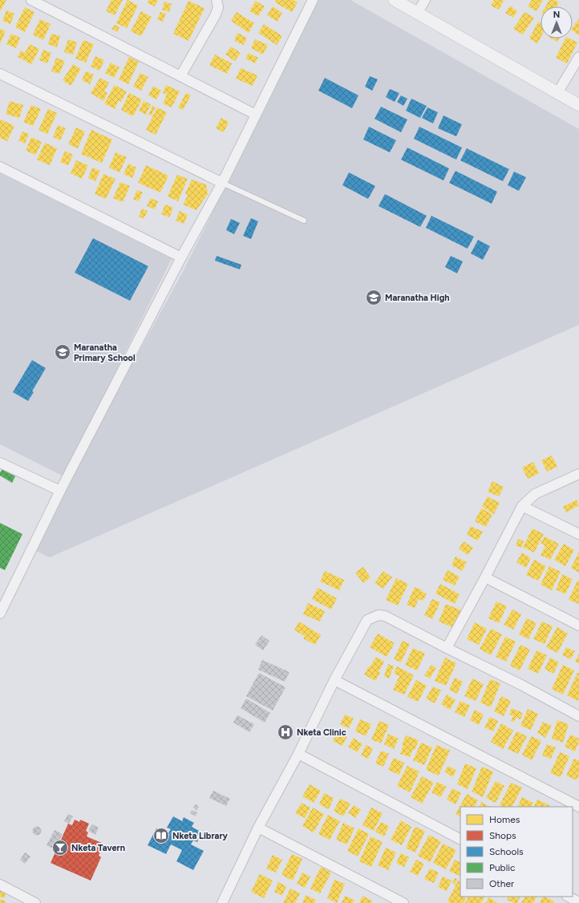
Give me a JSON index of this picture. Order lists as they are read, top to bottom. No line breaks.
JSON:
{"places":{"school or university":["Maranatha High","Maranatha Primary School"],"hospital":["Nketa Clinic"],"library":["Nketa Library"],"bar":["Nketa Tavern"]},"legend":["Homes","Shops","Schools","Public","Other"],"north":"top"}
